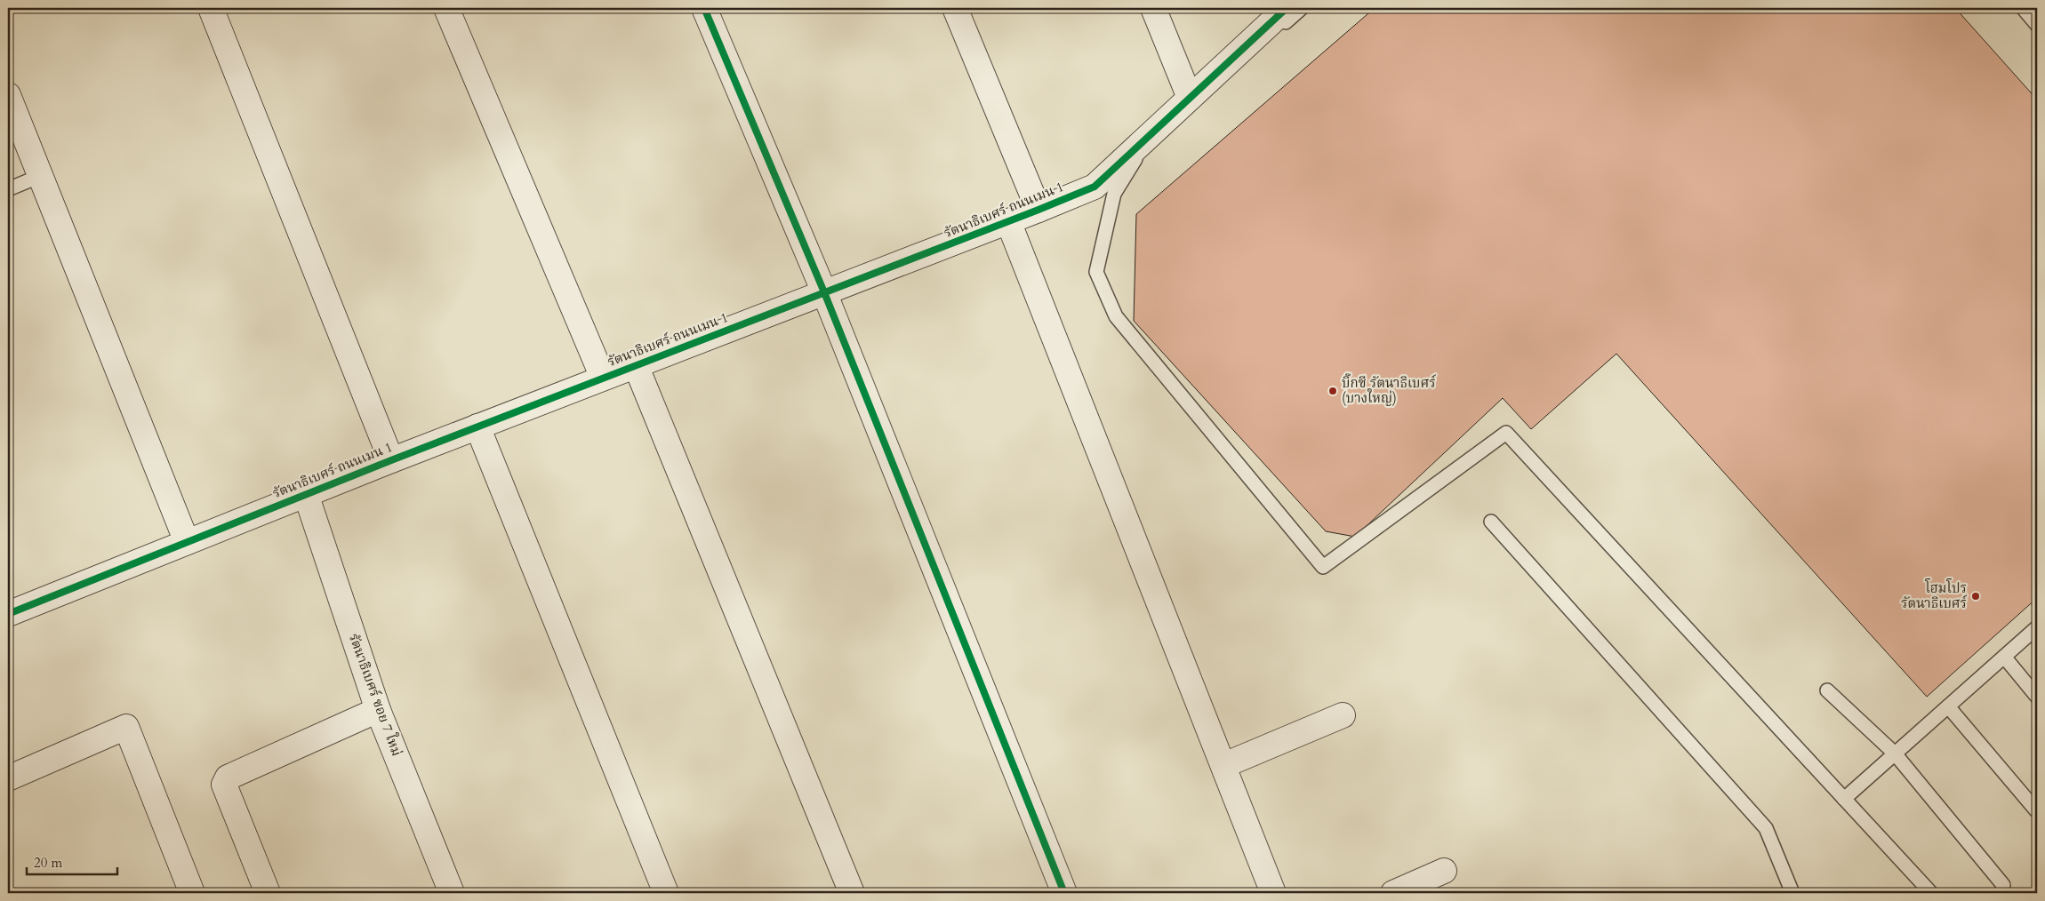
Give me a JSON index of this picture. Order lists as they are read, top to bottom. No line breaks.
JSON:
{"streets":{"street":["รัตนาธิเบศร์ ถนนเมน 1","รัตนาธิเบศร์ ซอย 7 ใหม่"]},"crossings":[["รัตนาธิเบศร์ ถนนเมน 1","รัตนาธิเบศร์ ซอย 7 ใหม่"]],"places":["บิ๊กซี รัตนาธิเบศร์ (บางใหญ่)","โฮมโปร รัตนาธิเบศร์"],"scale_bar":"20 m"}
